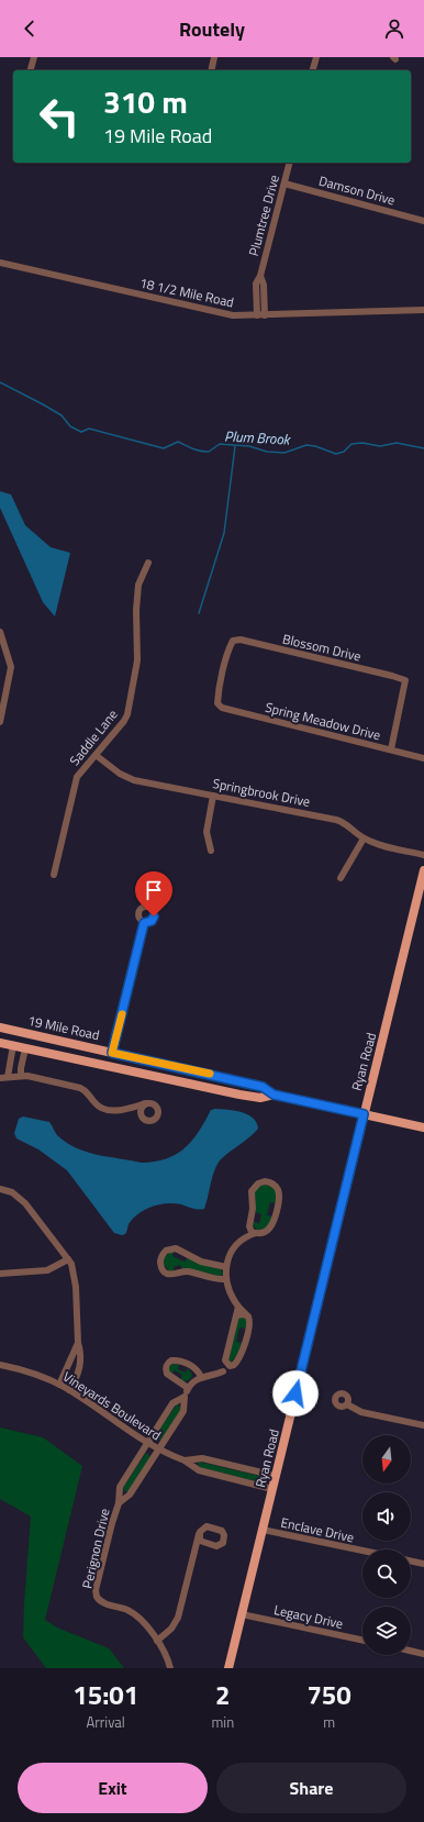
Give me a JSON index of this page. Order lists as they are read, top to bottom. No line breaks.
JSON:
{"streets":{"main road":["19 Mile Road","Ryan Road"],"street":["Damson Drive","Plumtree Drive","18 1/2 Mile Road","Blossom Drive","Spring Meadow Drive","Saddle Lane","Springbrook Drive","Vineyards Boulevard","Enclave Drive","Perignon Drive","Legacy Drive"]},"crossings":[["Damson Drive","Plumtree Drive"],["Plumtree Drive","18 1/2 Mile Road"],["Blossom Drive","Spring Meadow Drive"],["Saddle Lane","Springbrook Drive"],["19 Mile Road","Ryan Road"],["Ryan Road","Vineyards Boulevard"],["Ryan Road","Enclave Drive"],["Ryan Road","Legacy Drive"],["Vineyards Boulevard","Perignon Drive"]],"water":["Plum Brook"],"north":"bottom","page":{"header":"Routely","turn":["310 m","19 Mile Road"],"eta":["15:01","Arrival","2","min","750","m"],"buttons":["Exit","Share"]}}
